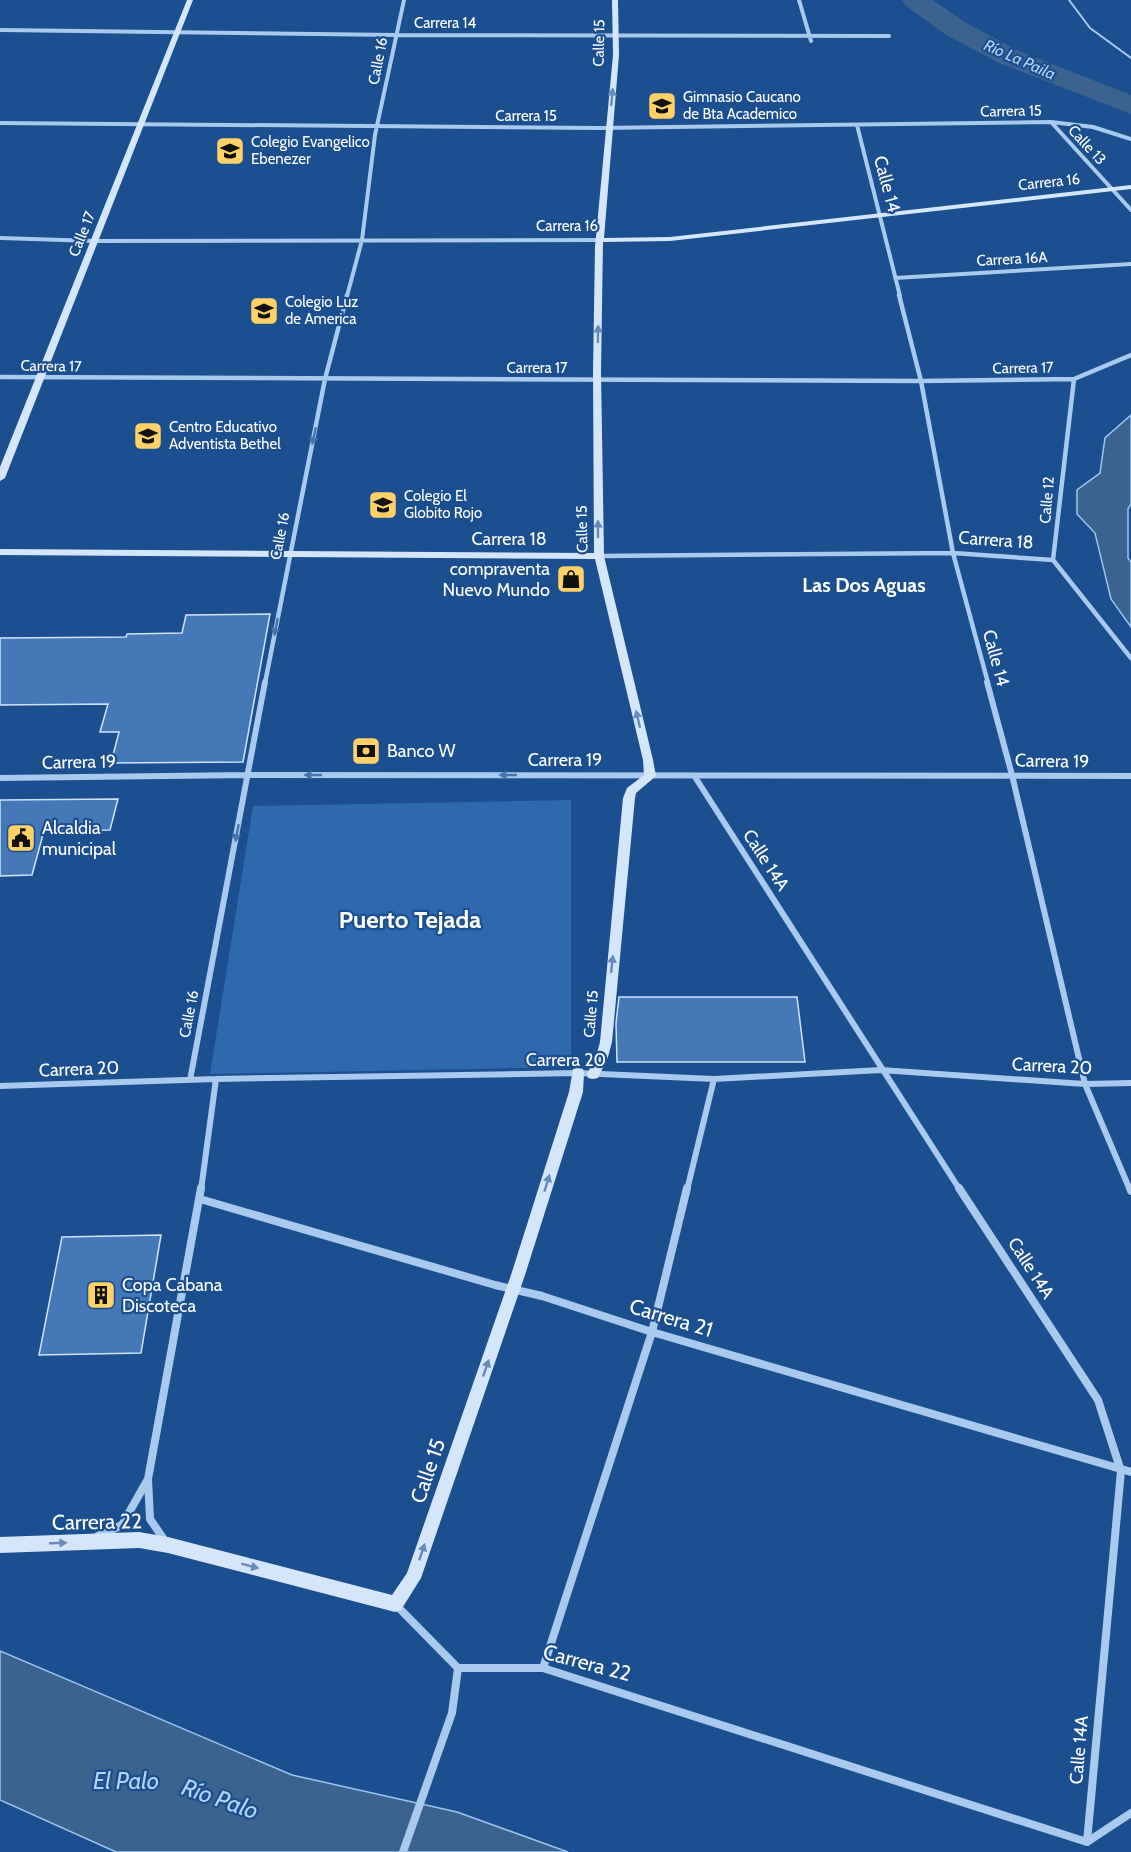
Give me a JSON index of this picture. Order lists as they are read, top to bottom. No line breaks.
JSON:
{"streets":{"street":["Carrera 14","Calle 15","Calle 16","Carrera 15","Calle 13","Carrera 16","Calle 14","Calle 17","Carrera 16A","Carrera 17","Calle 12","Carrera 18","Carrera 19","Calle 14A","Carrera 20","Carrera 21","Carrera 22"]},"crossings":[["Carrera 14","Calle 15"],["Carrera 14","Calle 16"],["Carrera 14","Calle 17"],["Calle 15","Carrera 15"],["Calle 15","Carrera 16"],["Calle 15","Carrera 17"],["Calle 15","Carrera 18"],["Calle 15","Carrera 19"],["Calle 15","Carrera 20"],["Calle 15","Carrera 21"],["Calle 15","Carrera 22"],["Calle 16","Carrera 15"],["Calle 16","Carrera 16"],["Calle 16","Carrera 17"],["Calle 16","Carrera 18"],["Calle 16","Carrera 19"],["Calle 16","Carrera 20"],["Carrera 15","Calle 13"],["Carrera 15","Calle 14"],["Carrera 15","Calle 17"],["Calle 13","Carrera 16"],["Carrera 16","Calle 14"],["Carrera 16","Calle 17"],["Calle 14","Carrera 16A"],["Calle 14","Carrera 17"],["Calle 14","Carrera 18"],["Calle 14","Carrera 19"],["Calle 14","Carrera 20"],["Calle 17","Carrera 17"],["Carrera 17","Calle 12"],["Calle 12","Carrera 18"],["Carrera 19","Calle 14A"],["Calle 14A","Carrera 20"],["Calle 14A","Carrera 21"],["Calle 14A","Carrera 22"]],"one_way":["Calle 15","Calle 16","Carrera 19"],"districts":["Las Dos Aguas","Puerto Tejada"],"water":["Río La Paila","El Palo","Río Palo"],"places":{"school or university":["Gimnasio Caucano de Bta Academico","Colegio Evangelico Ebenezer","Colegio Luz de America","Centro Educativo Adventista Bethel","Colegio El Globito Rojo"],"shop":["compraventa Nuevo Mundo"],"bank":["Banco W"],"public building":["Alcaldia municipal"],"building":["Copa Cabana Discoteca"]}}
